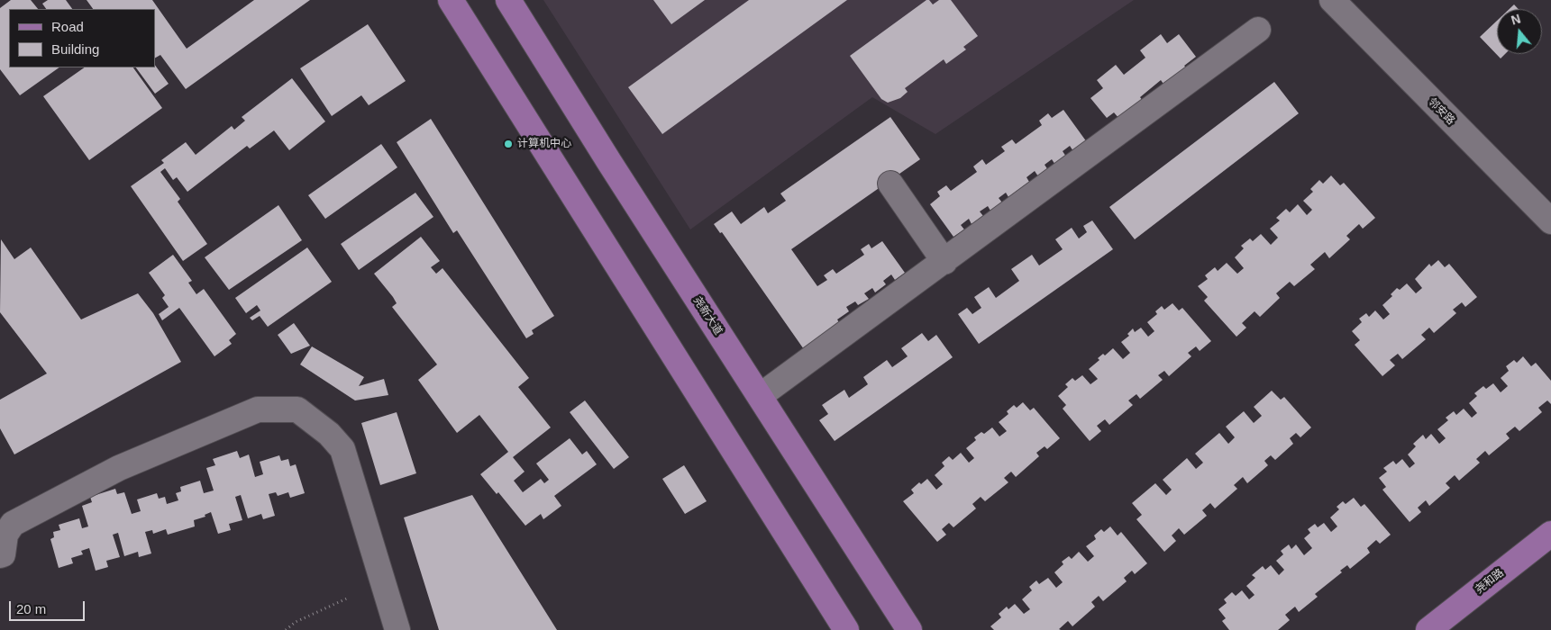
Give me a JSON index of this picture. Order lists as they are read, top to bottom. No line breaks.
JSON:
{"streets":{"main road":["尧新大道","尧和路"],"street":["邻安路"]},"places":["计算机中心"],"legend":["Road","Building"],"scale_bar":"20 m","north":"top"}
